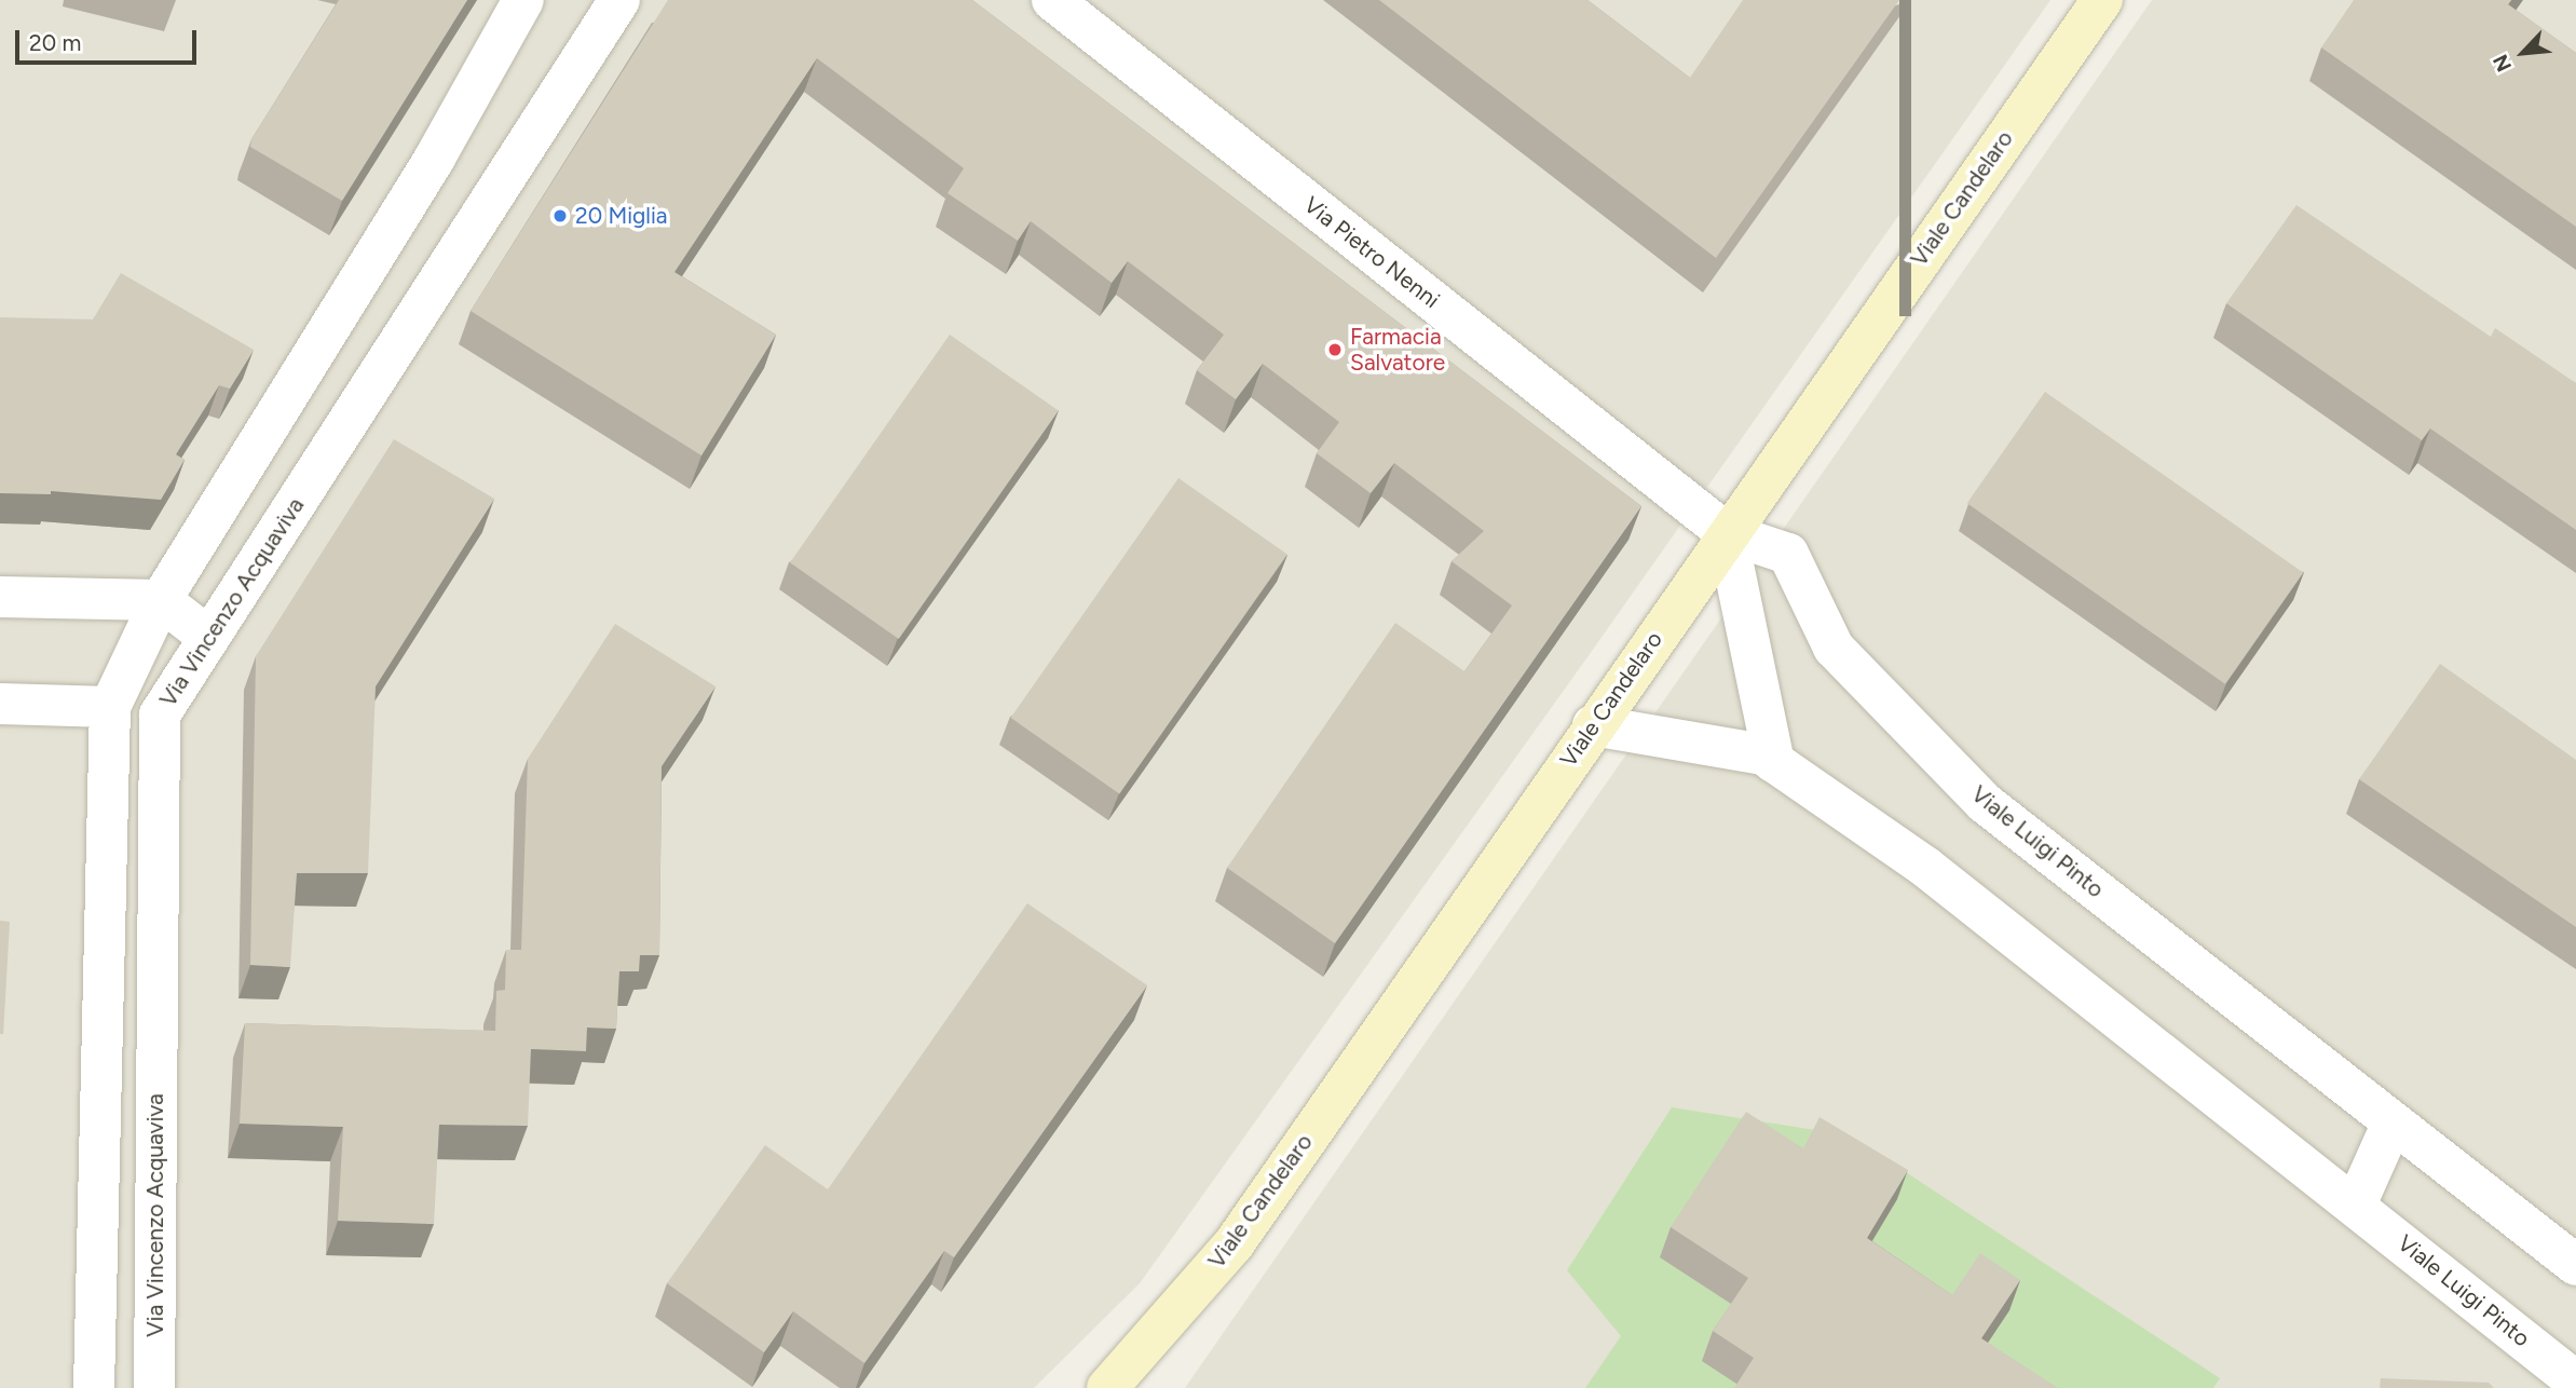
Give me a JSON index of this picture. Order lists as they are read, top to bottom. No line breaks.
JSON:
{"streets":{"main road":["Viale Candelaro"],"street":["Via Pietro Nenni","Via Vincenzo Acquaviva","Viale Luigi Pinto"]},"crossings":[["Viale Candelaro","Via Pietro Nenni"],["Viale Candelaro","Viale Luigi Pinto"],["Via Pietro Nenni","Viale Luigi Pinto"]],"places":["20 Miglia","Farmacia Salvatore"],"scale_bar":"20 m","north":"bottom left"}
